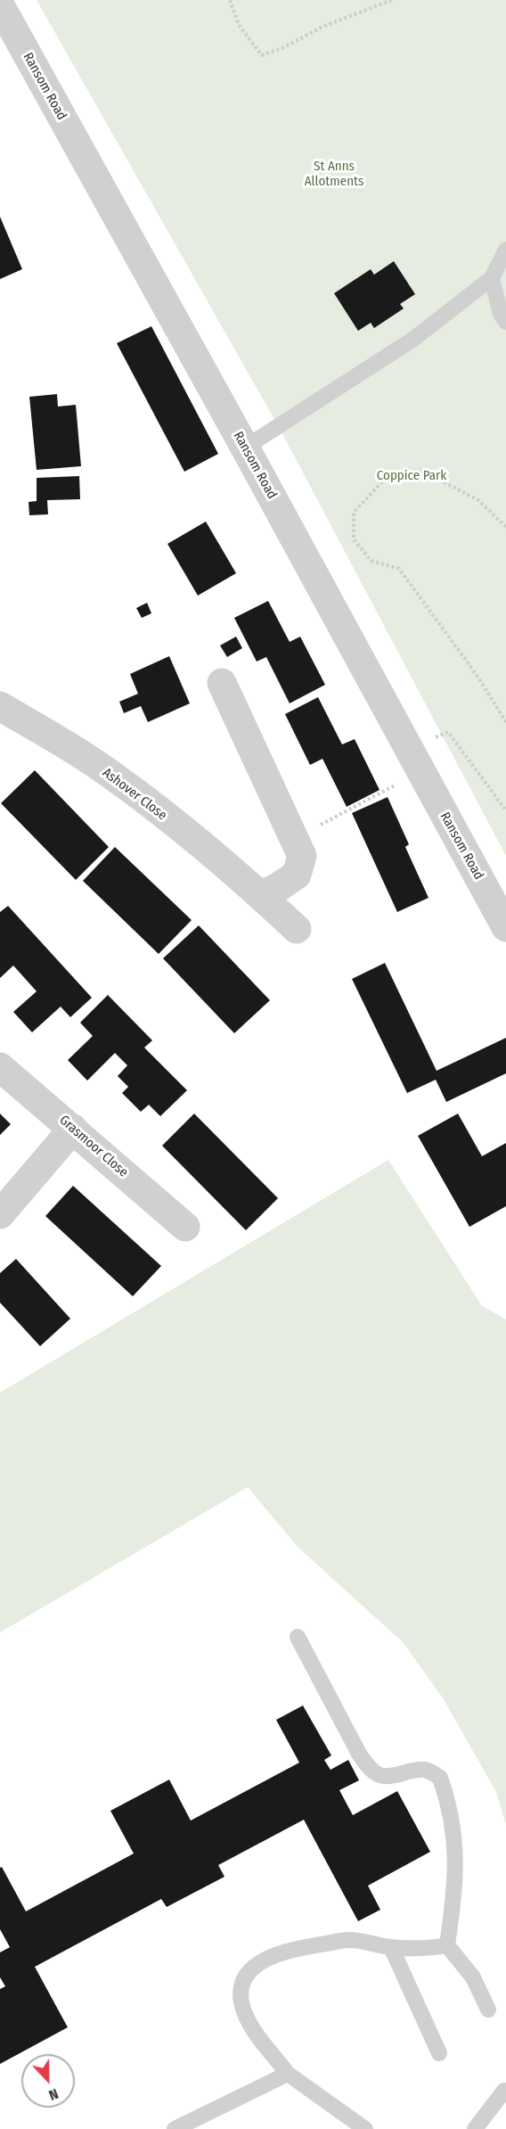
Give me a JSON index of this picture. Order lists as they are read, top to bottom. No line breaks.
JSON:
{"streets":{"street":["Ransom Road","Ashover Close","Grasmoor Close"]},"parks":["St Anns Allotments","Coppice Park"],"north":"bottom"}
